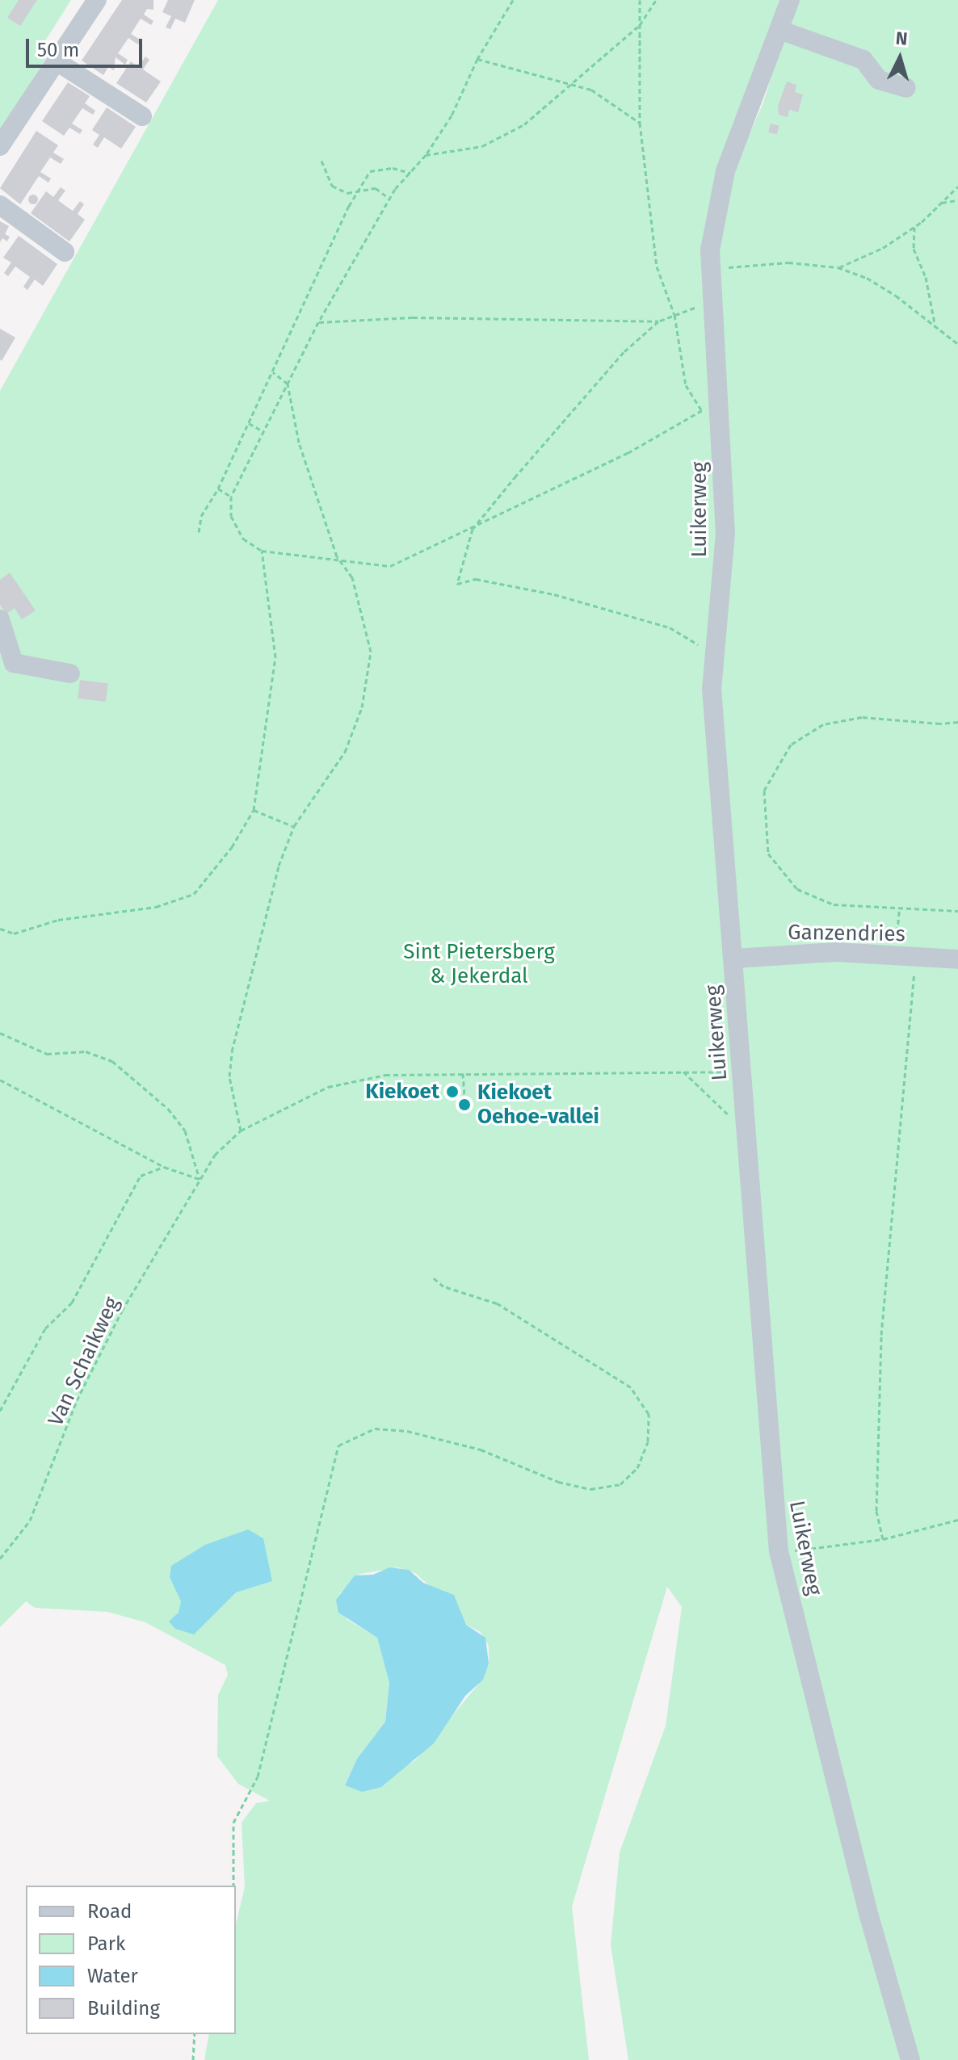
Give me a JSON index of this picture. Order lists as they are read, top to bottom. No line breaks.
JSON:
{"streets":{"street":["Luikerweg","Ganzendries"],"path":["Van Schaikweg"]},"crossings":[["Luikerweg","Ganzendries"],["Luikerweg","Van Schaikweg"]],"parks":["Sint Pietersberg & Jekerdal"],"places":["Kiekoet","Kiekoet Oehoe-vallei"],"legend":["Road","Park","Water","Building"],"scale_bar":"50 m","north":"top"}
